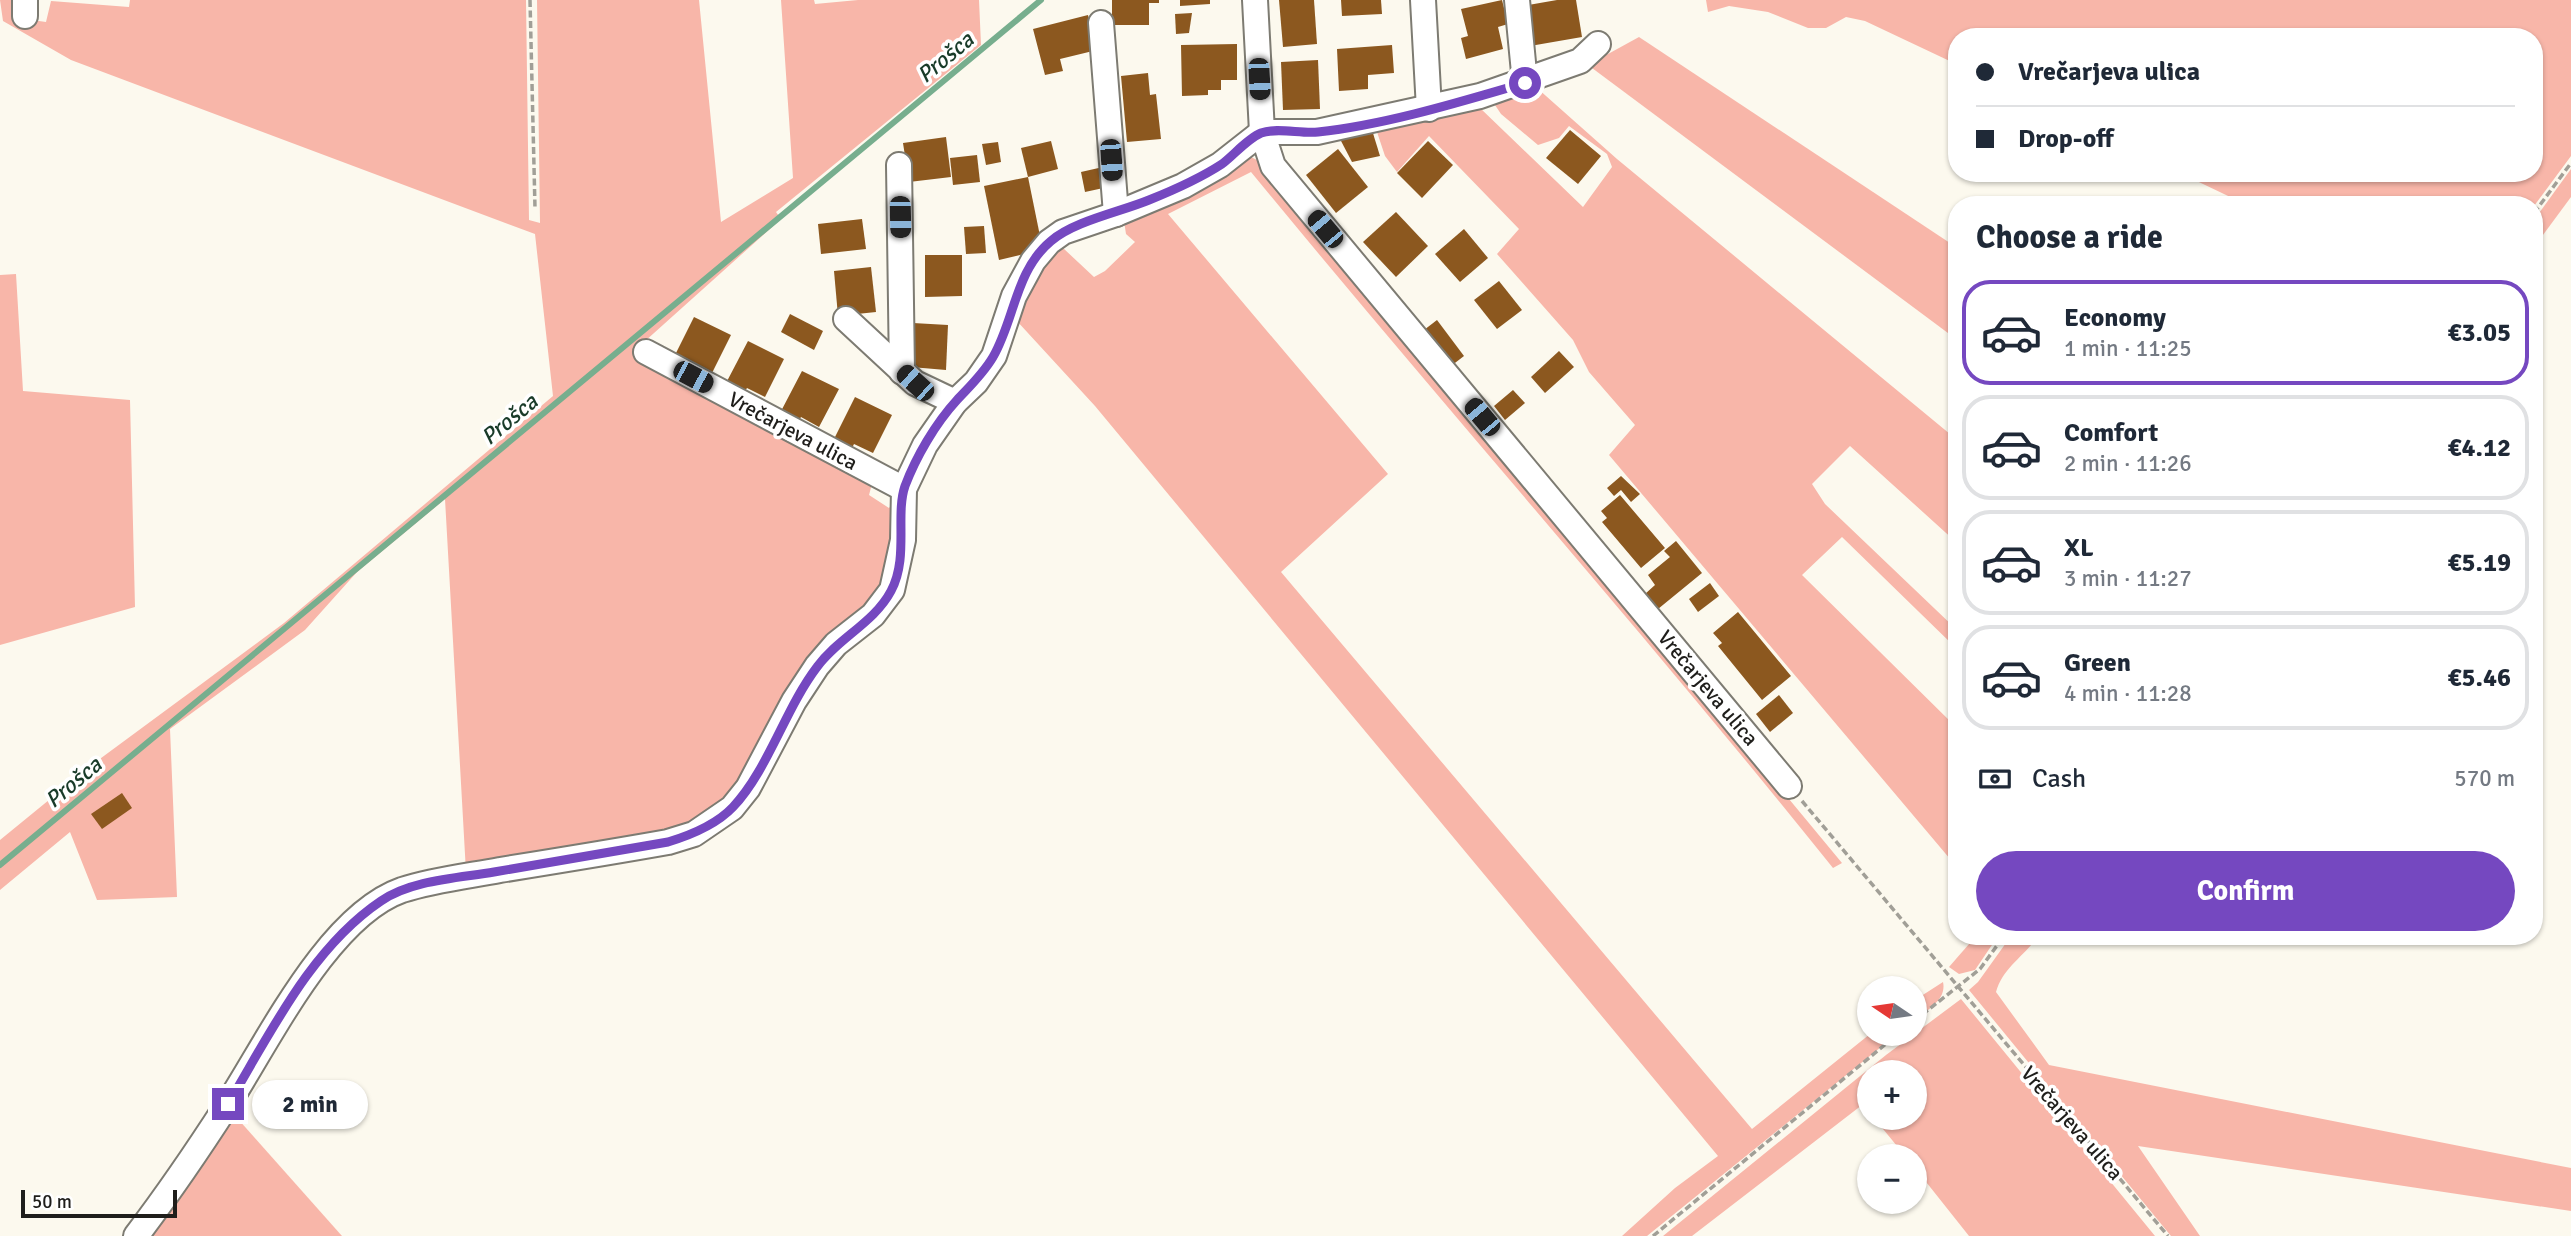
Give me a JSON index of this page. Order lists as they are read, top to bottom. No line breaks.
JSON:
{"streets":{"street":["Vrečarjeva ulica"]},"water":["Prošca"],"scale_bar":"50 m","north":"left","page":{"banner":["Vrečarjeva ulica","Drop-off"],"heading":"Choose a ride","list":[{"name":"Economy","note":"1 min · 11:25","value":"€3.05"},{"name":"Comfort","note":"2 min · 11:26","value":"€4.12"},{"name":"XL","note":"3 min · 11:27","value":"€5.19"},{"name":"Green","note":"4 min · 11:28","value":"€5.46"}],"pay":["Cash","570 m"],"buttons":"Confirm","map_buttons":["+","−"],"bubble":"2 min","scale":"50 m"}}
